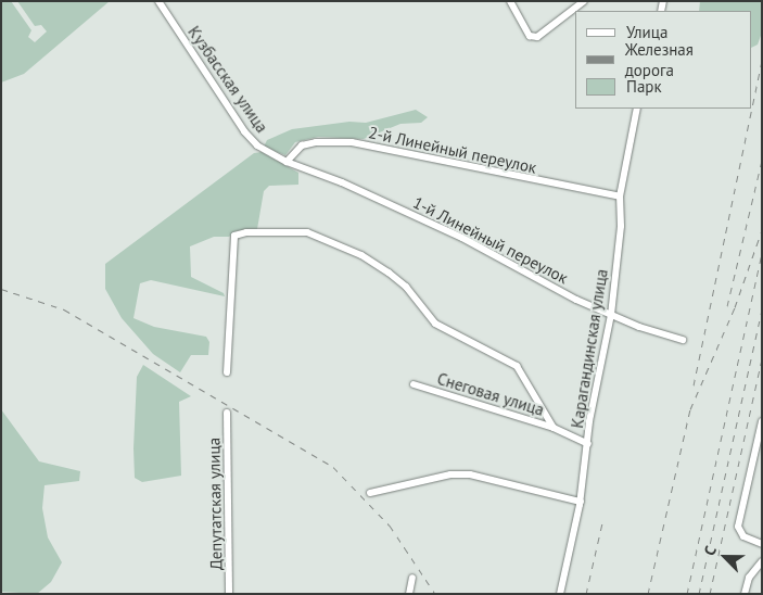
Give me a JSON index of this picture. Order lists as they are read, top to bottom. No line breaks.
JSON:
{"streets":{"street":["Кузбасская улица","2-й Линейный переулок","1-й Линейный переулок","Карагандинская улица","Снеговая улица","Депутатская улица"]},"crossings":[["Кузбасская улица","2-й Линейный переулок"],["Кузбасская улица","1-й Линейный переулок"],["2-й Линейный переулок","1-й Линейный переулок"],["2-й Линейный переулок","Карагандинская улица"],["1-й Линейный переулок","Карагандинская улица"],["Карагандинская улица","Снеговая улица"]],"legend":["Улица","Железная дорога","Парк"],"north":"top left"}
